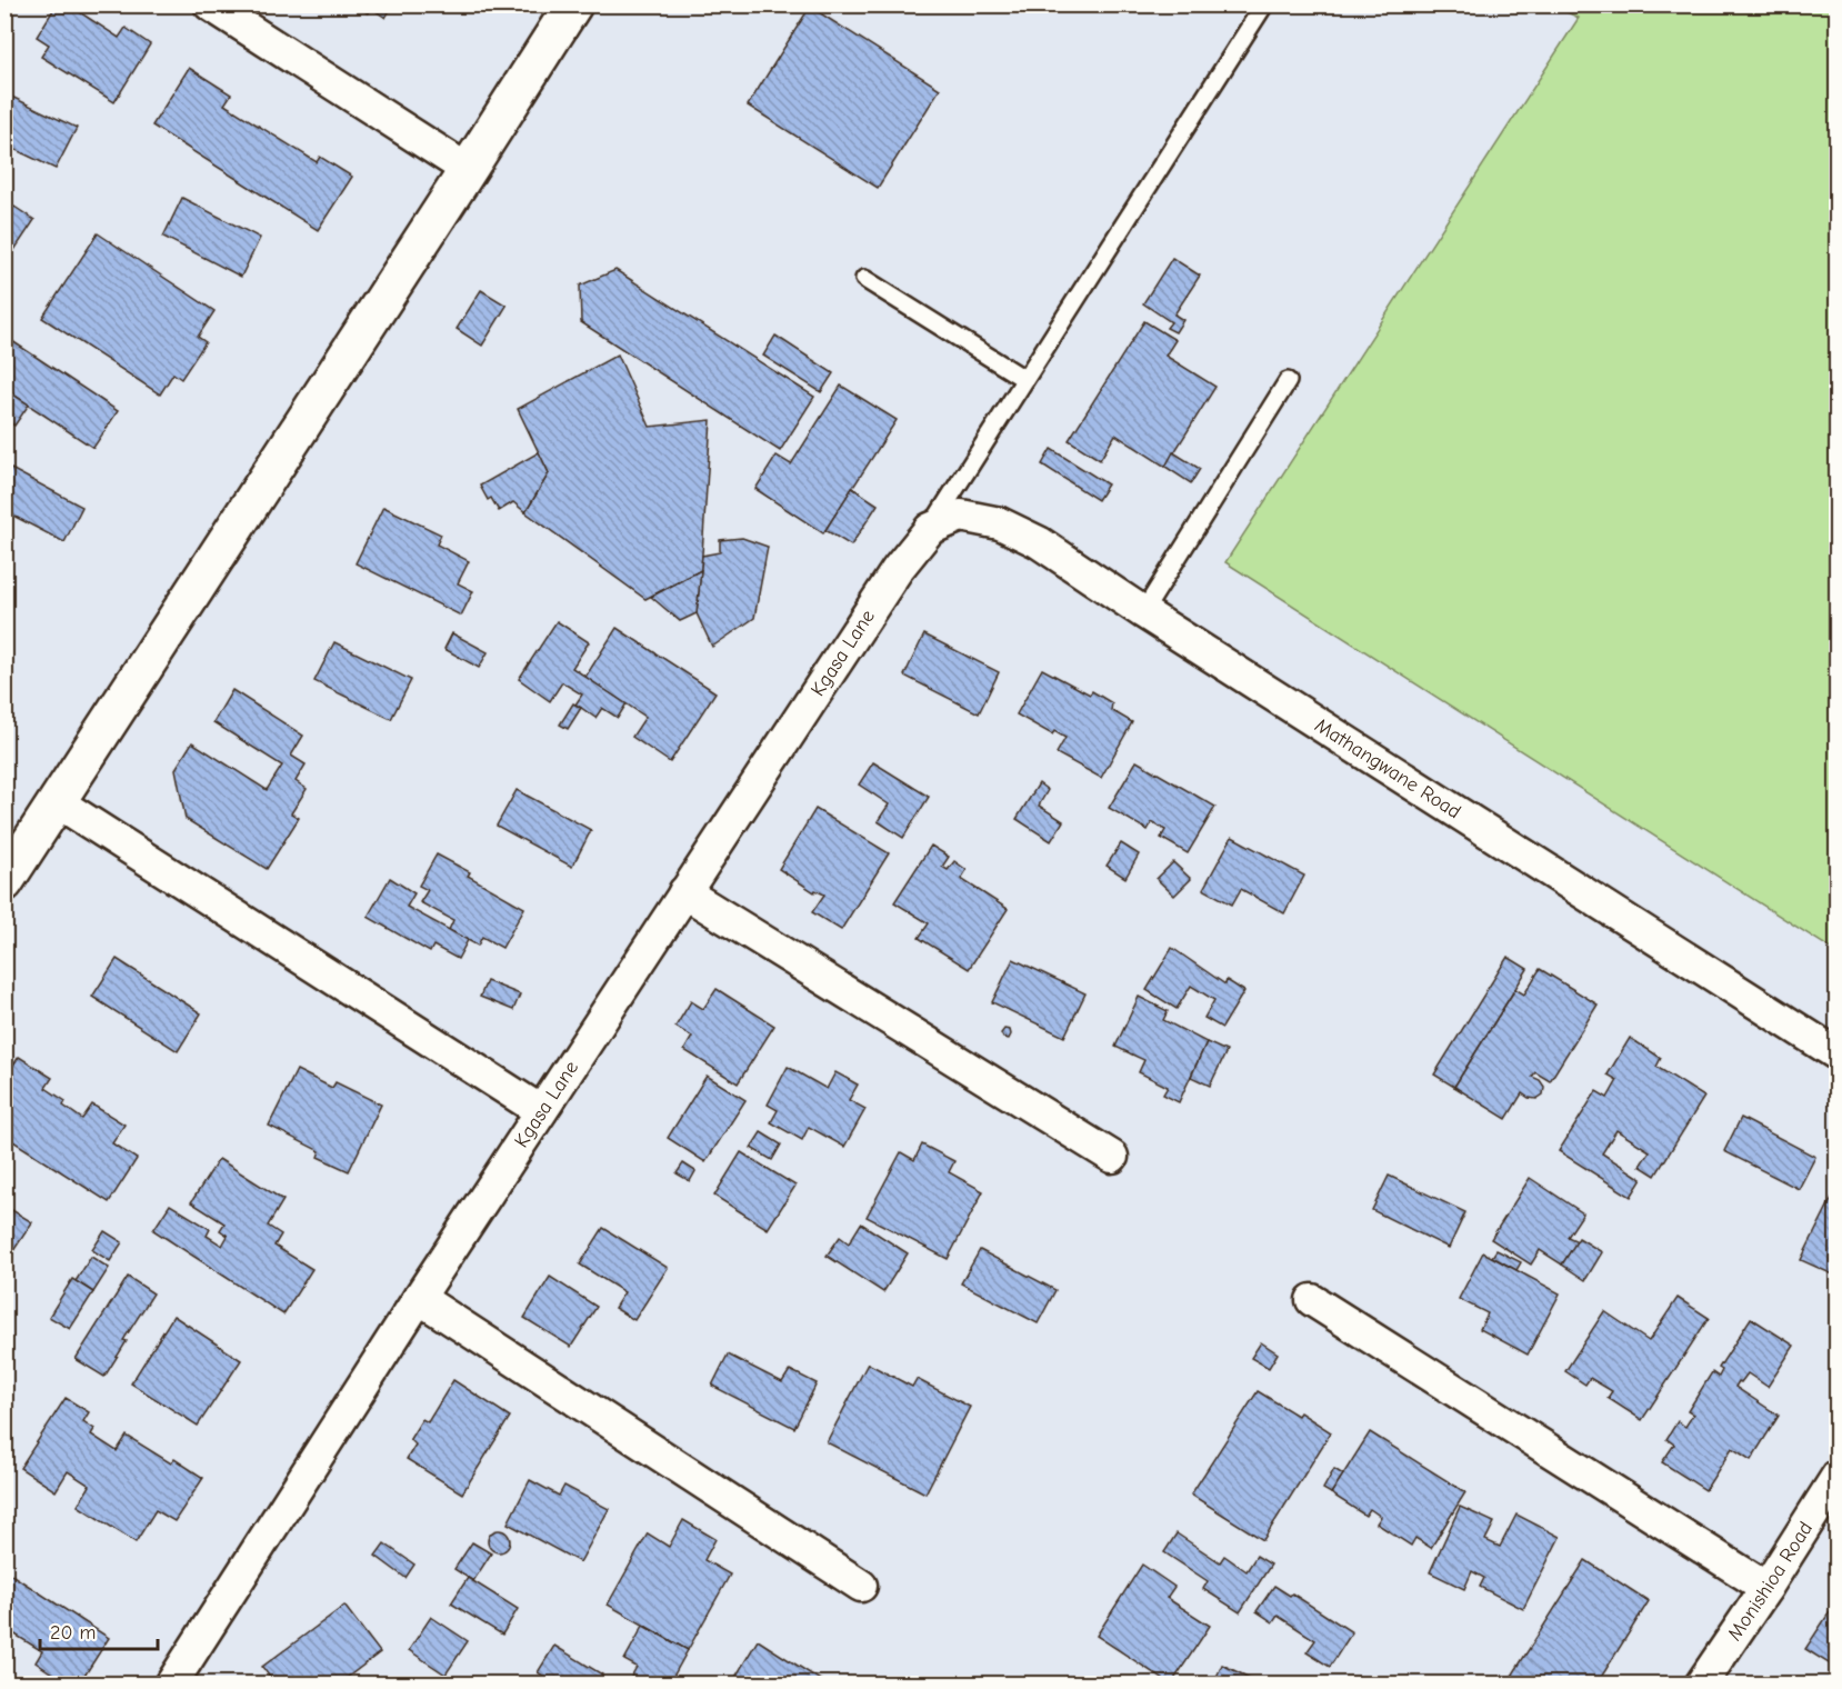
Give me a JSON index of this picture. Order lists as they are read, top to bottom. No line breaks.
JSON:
{"streets":{"street":["Kgasa Lane","Mathangwane Road","Monishioa Road"]},"crossings":[["Kgasa Lane","Mathangwane Road"]],"scale_bar":"20 m"}
